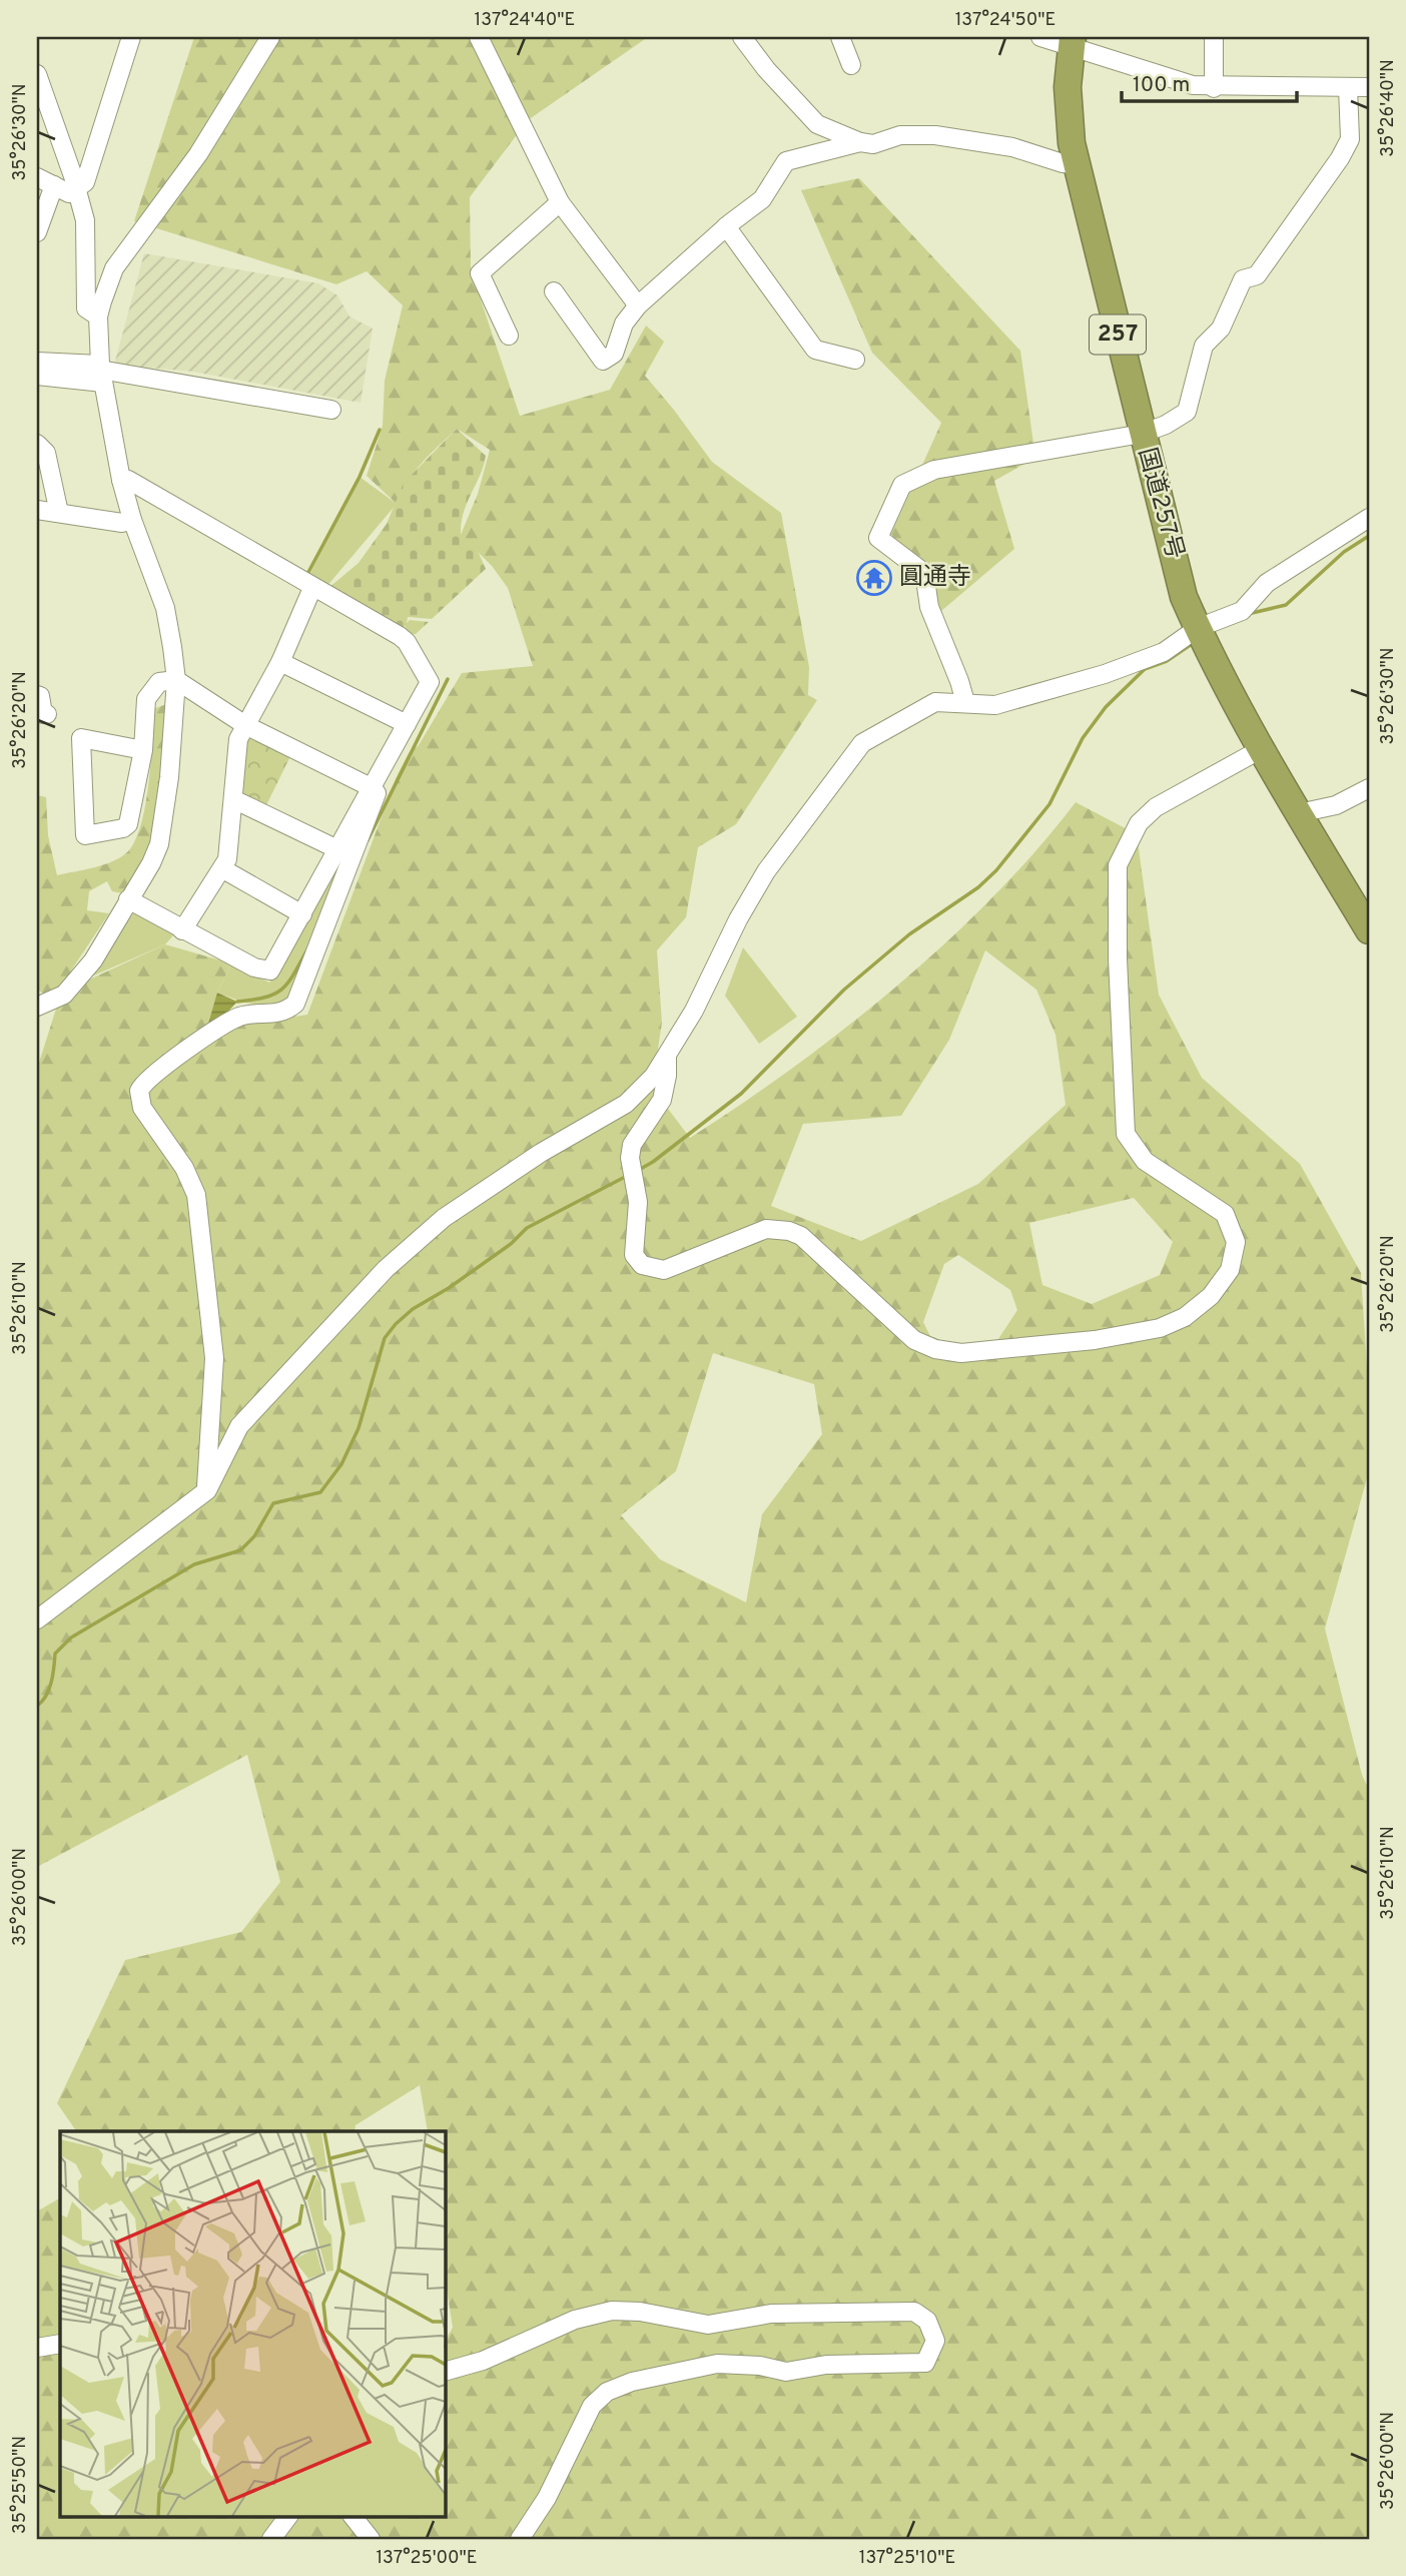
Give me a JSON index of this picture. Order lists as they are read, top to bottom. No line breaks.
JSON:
{"streets":{"highway":["257","国道257号"]},"places":{"temple":["圓通寺"]},"scale_bar":"100 m","coordinates":["137°24'40\"E","137°24'50\"E","35°26'40\"N","35°26'30\"N","35°26'20\"N","35°26'10\"N","35°26'00\"N","35°25'50\"N","137°25'00\"E","137°25'10\"E"]}
